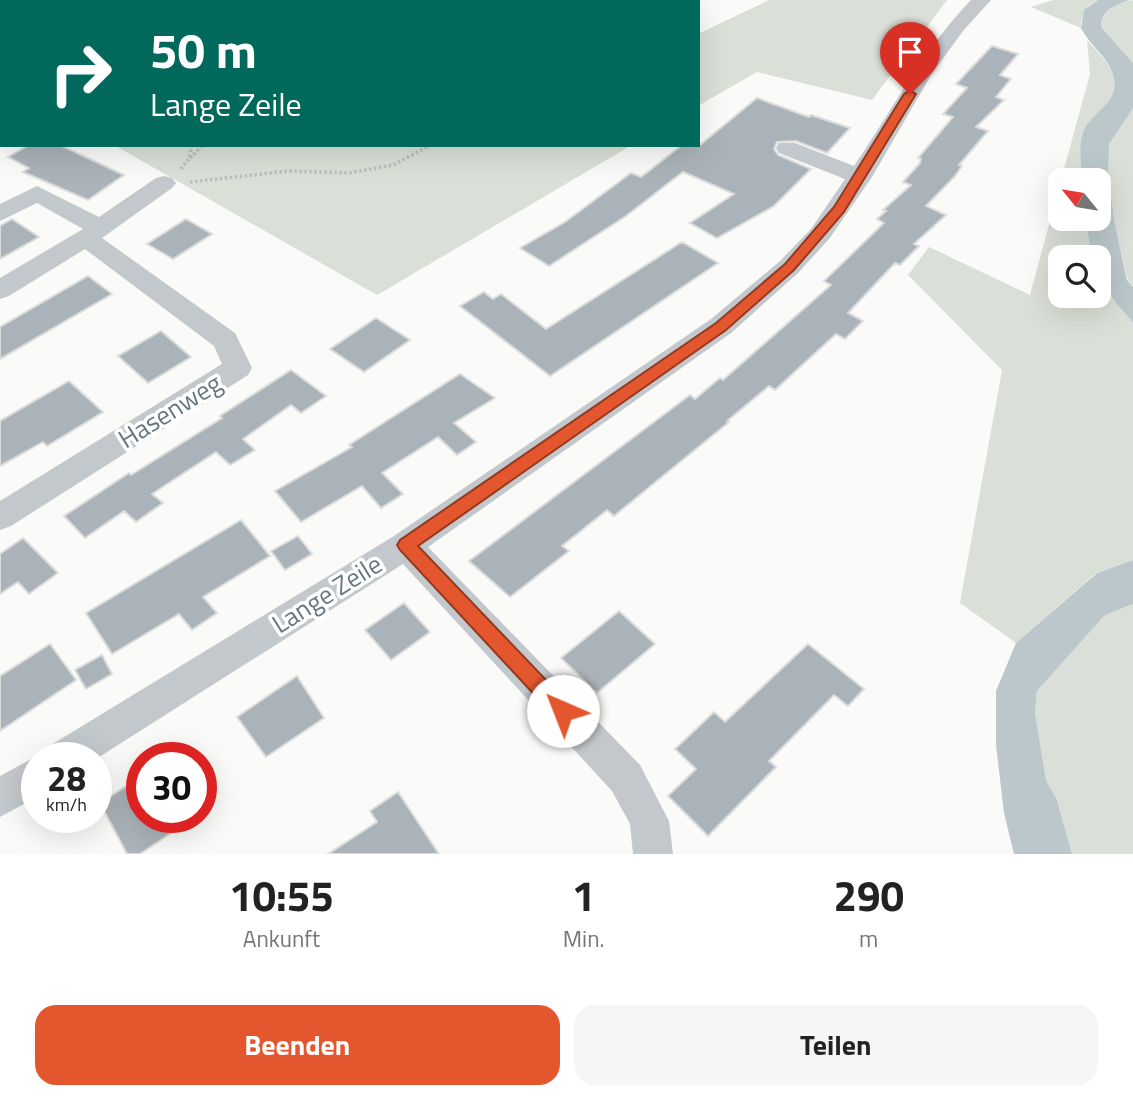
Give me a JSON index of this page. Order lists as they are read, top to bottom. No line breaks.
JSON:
{"streets":{"street":["Hasenweg","Lange Zeile"]},"north":"top left","page":{"turn":["50 m","Lange Zeile"],"speed":"28 km/h","limit":"30","eta":["10:55","Ankunft","1","Min.","290","m"],"buttons":["Beenden","Teilen"]}}
